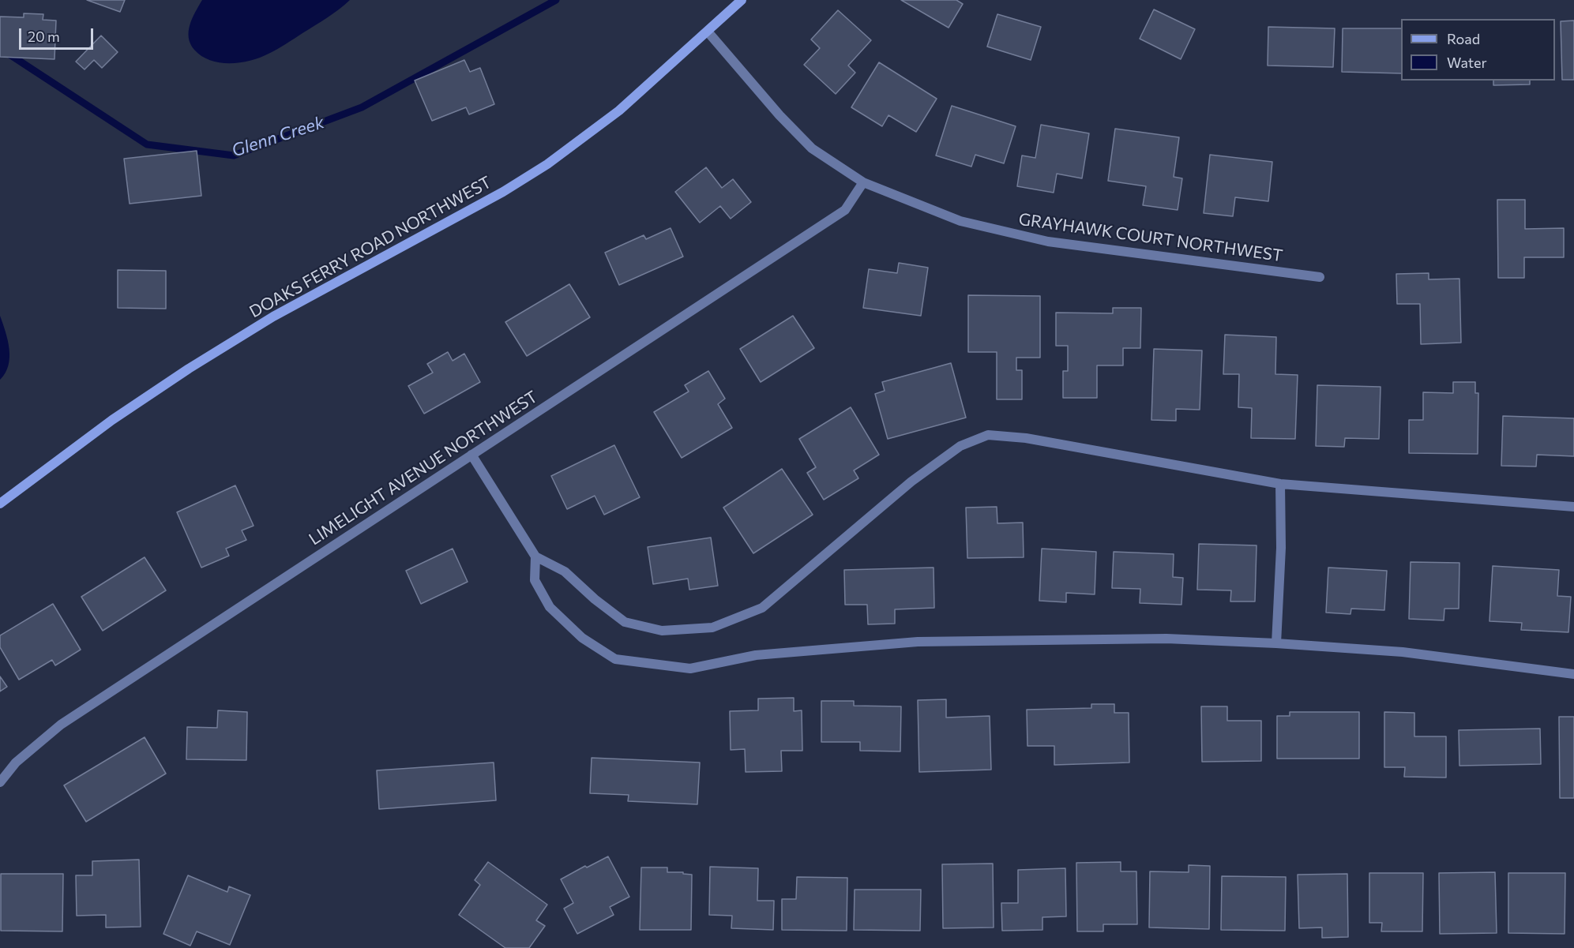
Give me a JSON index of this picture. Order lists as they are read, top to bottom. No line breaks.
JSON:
{"streets":{"main road":["DOAKS FERRY ROAD NORTHWEST"],"street":["GRAYHAWK COURT NORTHWEST","LIMELIGHT AVENUE NORTHWEST"]},"crossings":[["GRAYHAWK COURT NORTHWEST","DOAKS FERRY ROAD NORTHWEST"],["GRAYHAWK COURT NORTHWEST","LIMELIGHT AVENUE NORTHWEST"]],"water":["Glenn Creek"],"legend":["Road","Water"],"scale_bar":"20 m"}
